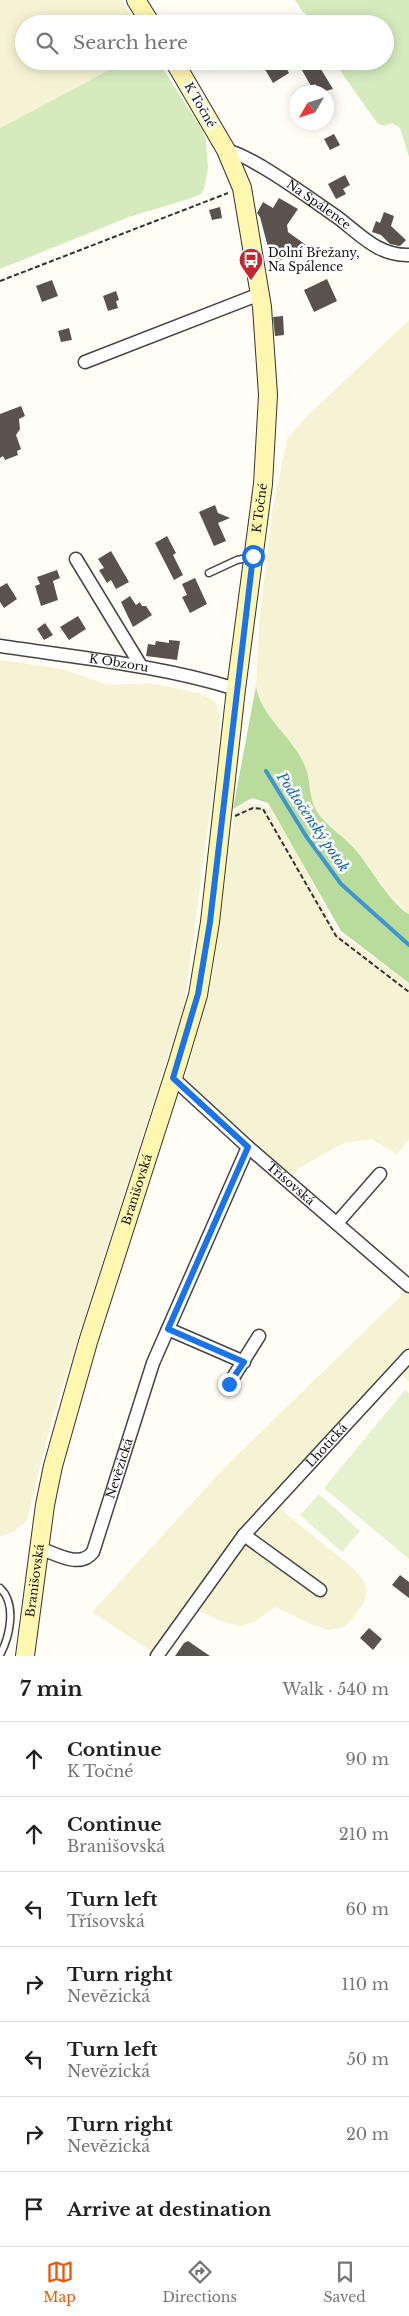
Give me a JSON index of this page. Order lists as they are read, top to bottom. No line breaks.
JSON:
{"streets":{"street":["K Točné","Na Spálence","K Obzoru","Třísovská","Branišovská","Lhotická","Nevězická"]},"crossings":[["K Točné","Na Spálence"],["K Točné","K Obzoru"],["K Točné","Branišovská"],["Třísovská","Branišovská"],["Třísovská","Nevězická"],["Branišovská","Nevězická"]],"water":["Podtočenský potok"],"places":{"bus stop":["Dolní Břežany, Na Spálence"]},"north":"bottom left","page":{"search":"Search here","heading":["7 min","Walk · 540 m"],"list":[["Continue","K Točné","90 m"],["Continue","Branišovská","210 m"],["Turn left","Třísovská","60 m"],["Turn right","Nevězická","110 m"],["Turn left","Nevězická","50 m"],["Turn right","Nevězická","20 m"],"Arrive at destination"],"nav":["Map","Directions","Saved"]}}
